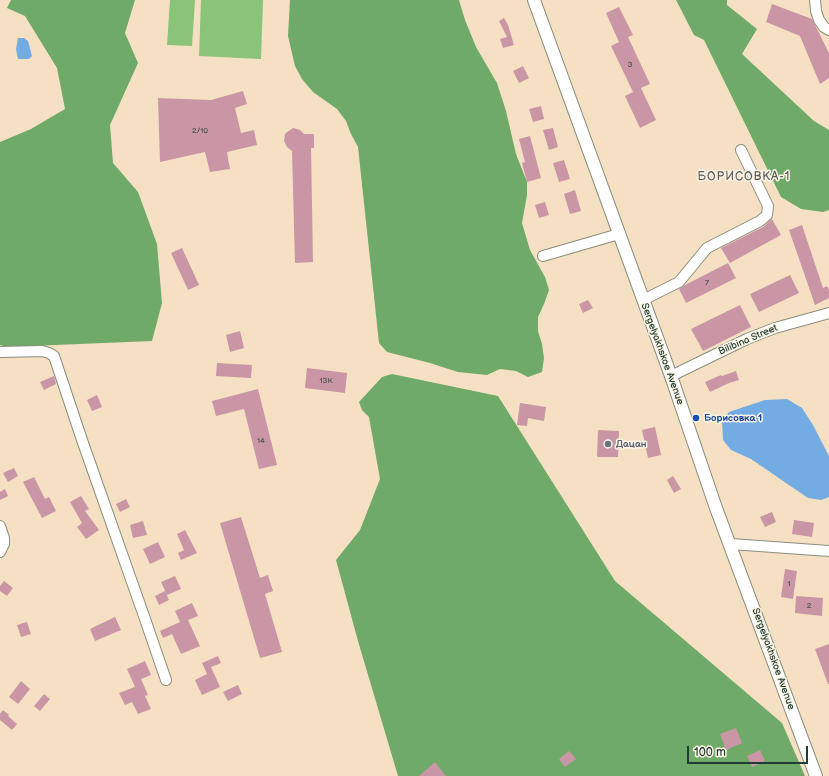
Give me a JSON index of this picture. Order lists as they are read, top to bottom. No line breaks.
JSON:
{"streets":{"main road":["Sergelyakhskoe Avenue"],"street":["Bilibina Street"]},"crossings":[["Bilibina Street","Sergelyakhskoe Avenue"]],"districts":["БОРИСОВКА-1"],"places":["Борисовка 1","Дацан"],"house_numbers":["3","2/10","7","13К","14","1","2"],"scale_bar":"100 m"}
